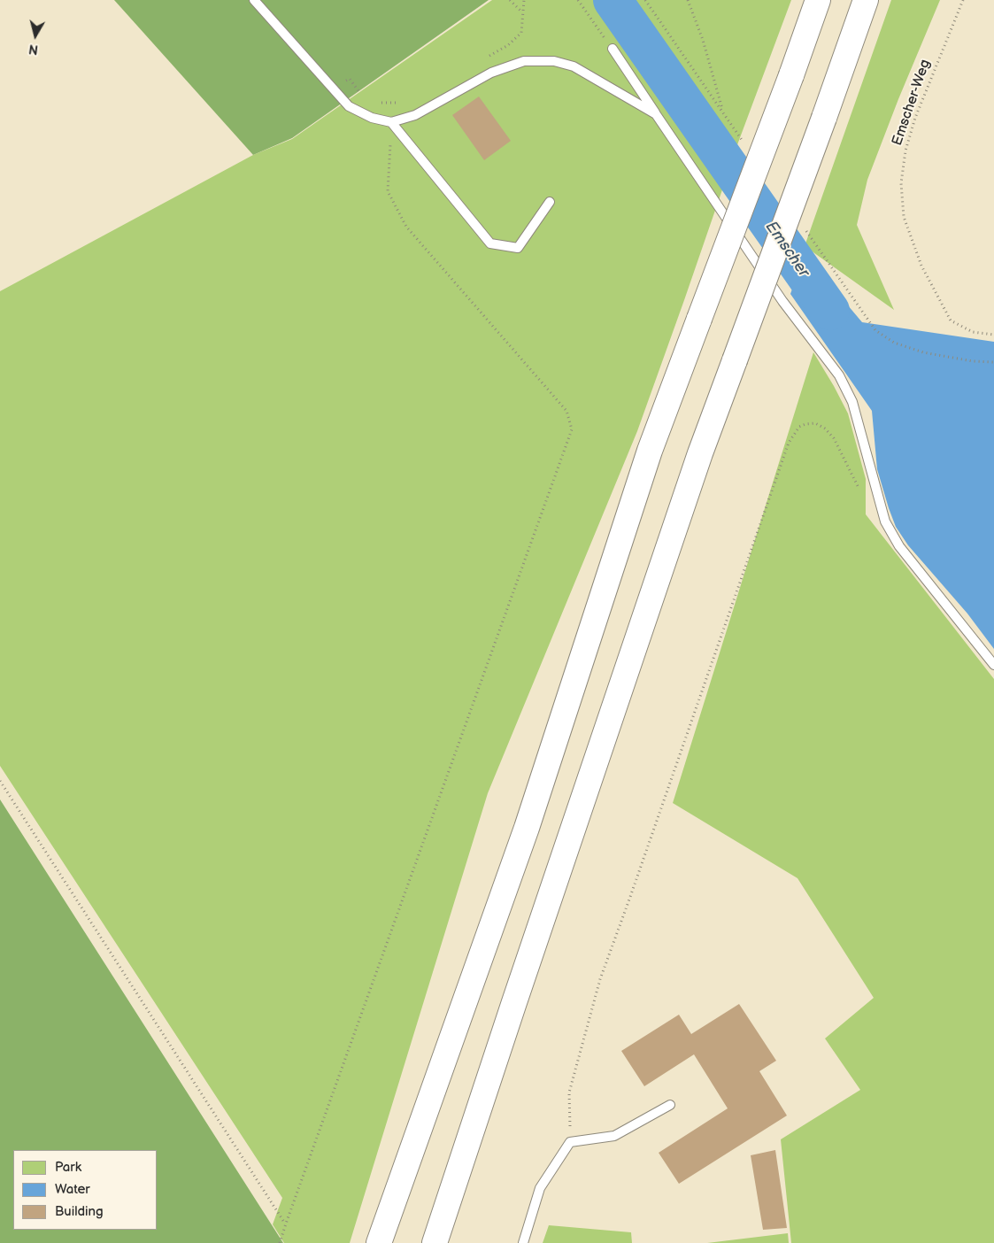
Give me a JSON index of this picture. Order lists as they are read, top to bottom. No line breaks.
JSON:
{"streets":{"path":["Emscher-Weg"]},"water":["Emscher"],"legend":["Park","Water","Building"],"north":"bottom"}
